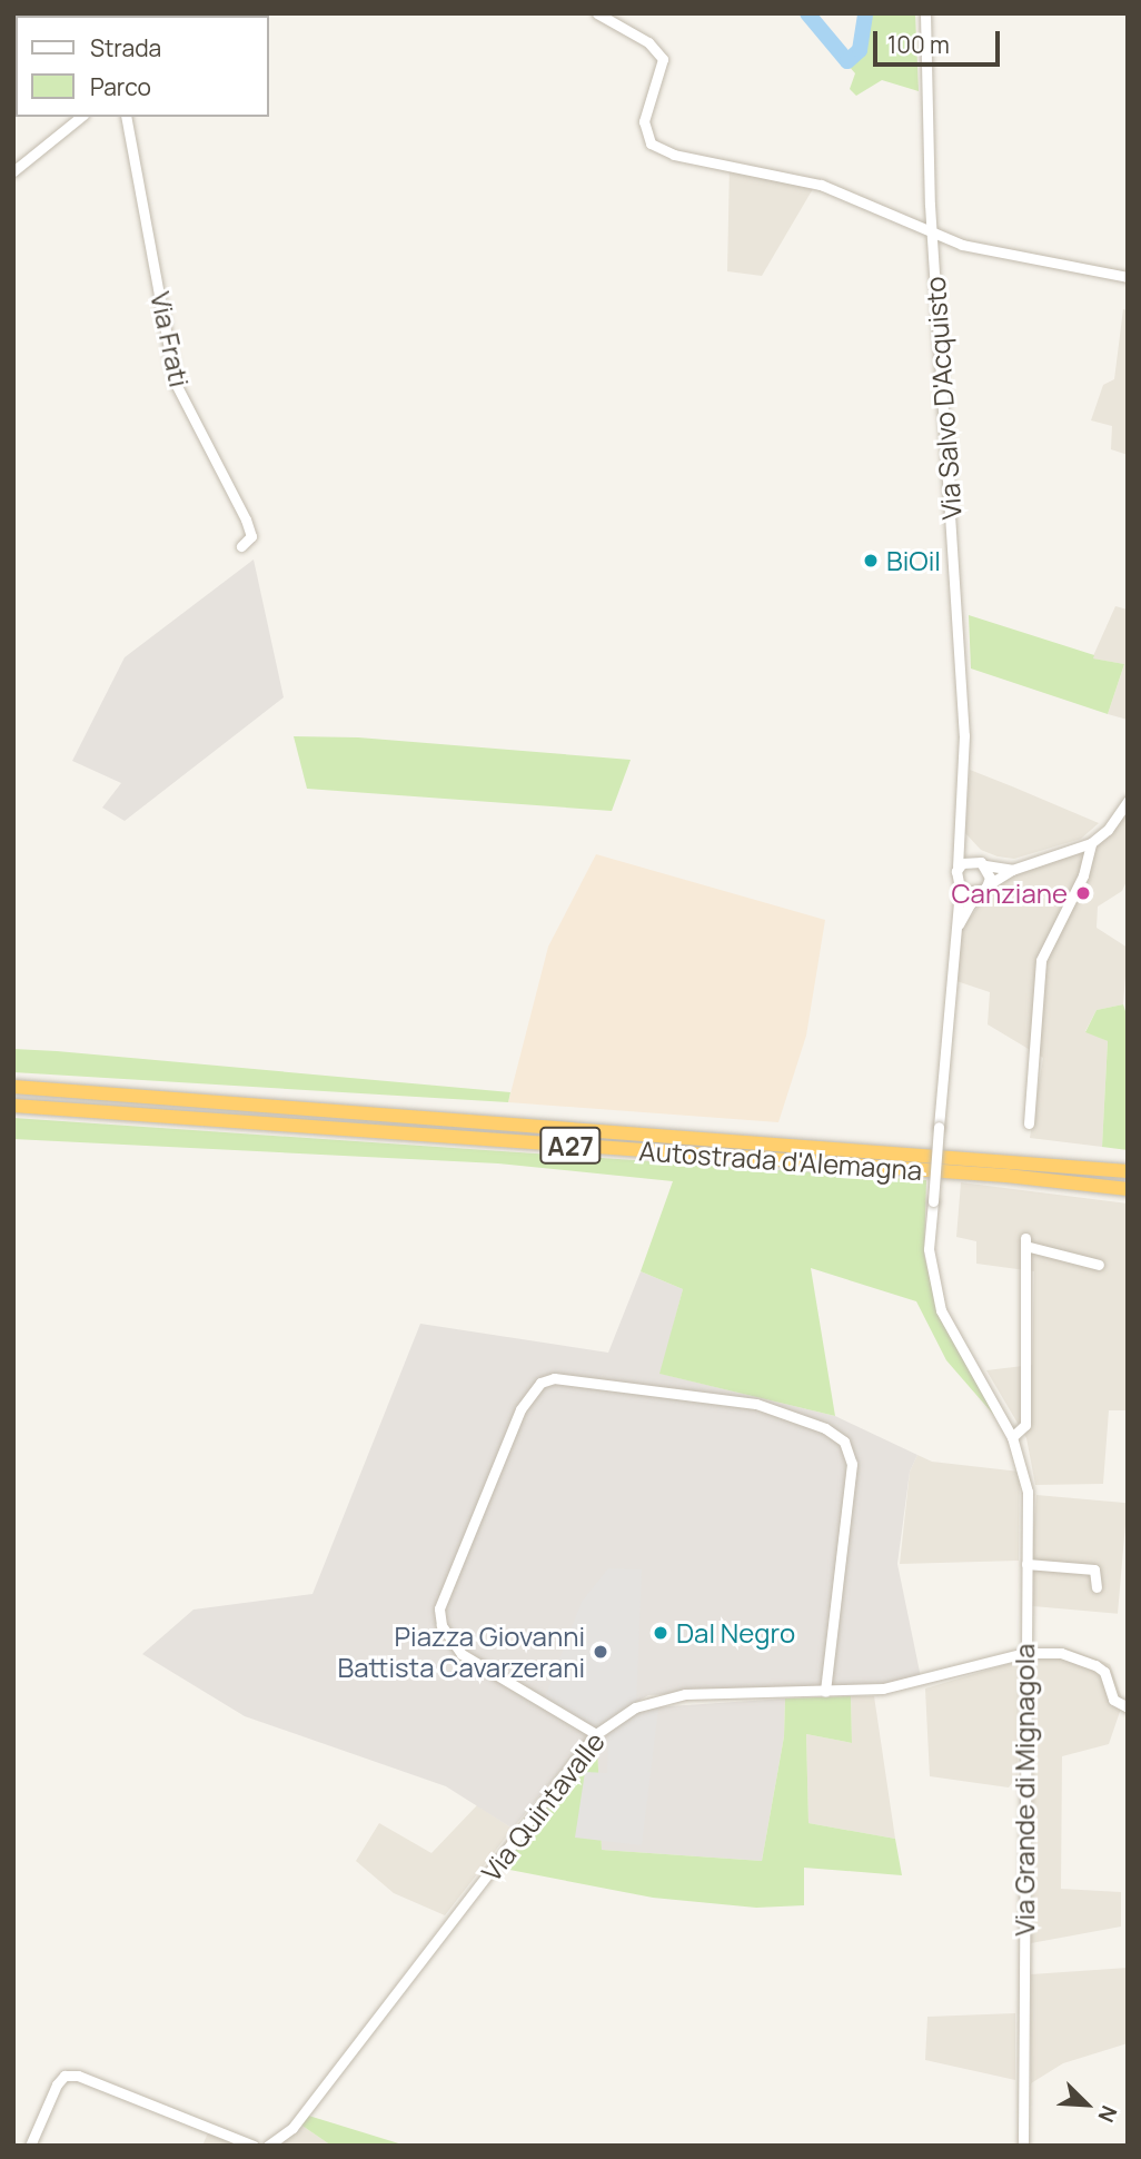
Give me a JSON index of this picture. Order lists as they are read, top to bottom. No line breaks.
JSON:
{"streets":{"highway":["A27","Autostrada d'Alemagna"],"street":["Via Frati","Via Salvo D'Acquisto","Via Grande di Mignagola","Via Quintavalle"]},"crossings":[["Via Salvo D'Acquisto","Via Grande di Mignagola"],["Via Grande di Mignagola","Via Quintavalle"]],"places":["BiOil","Canziane","Dal Negro","Piazza Giovanni Battista Cavarzerani"],"legend":["Strada","Parco"],"scale_bar":"100 m","north":"bottom right"}
